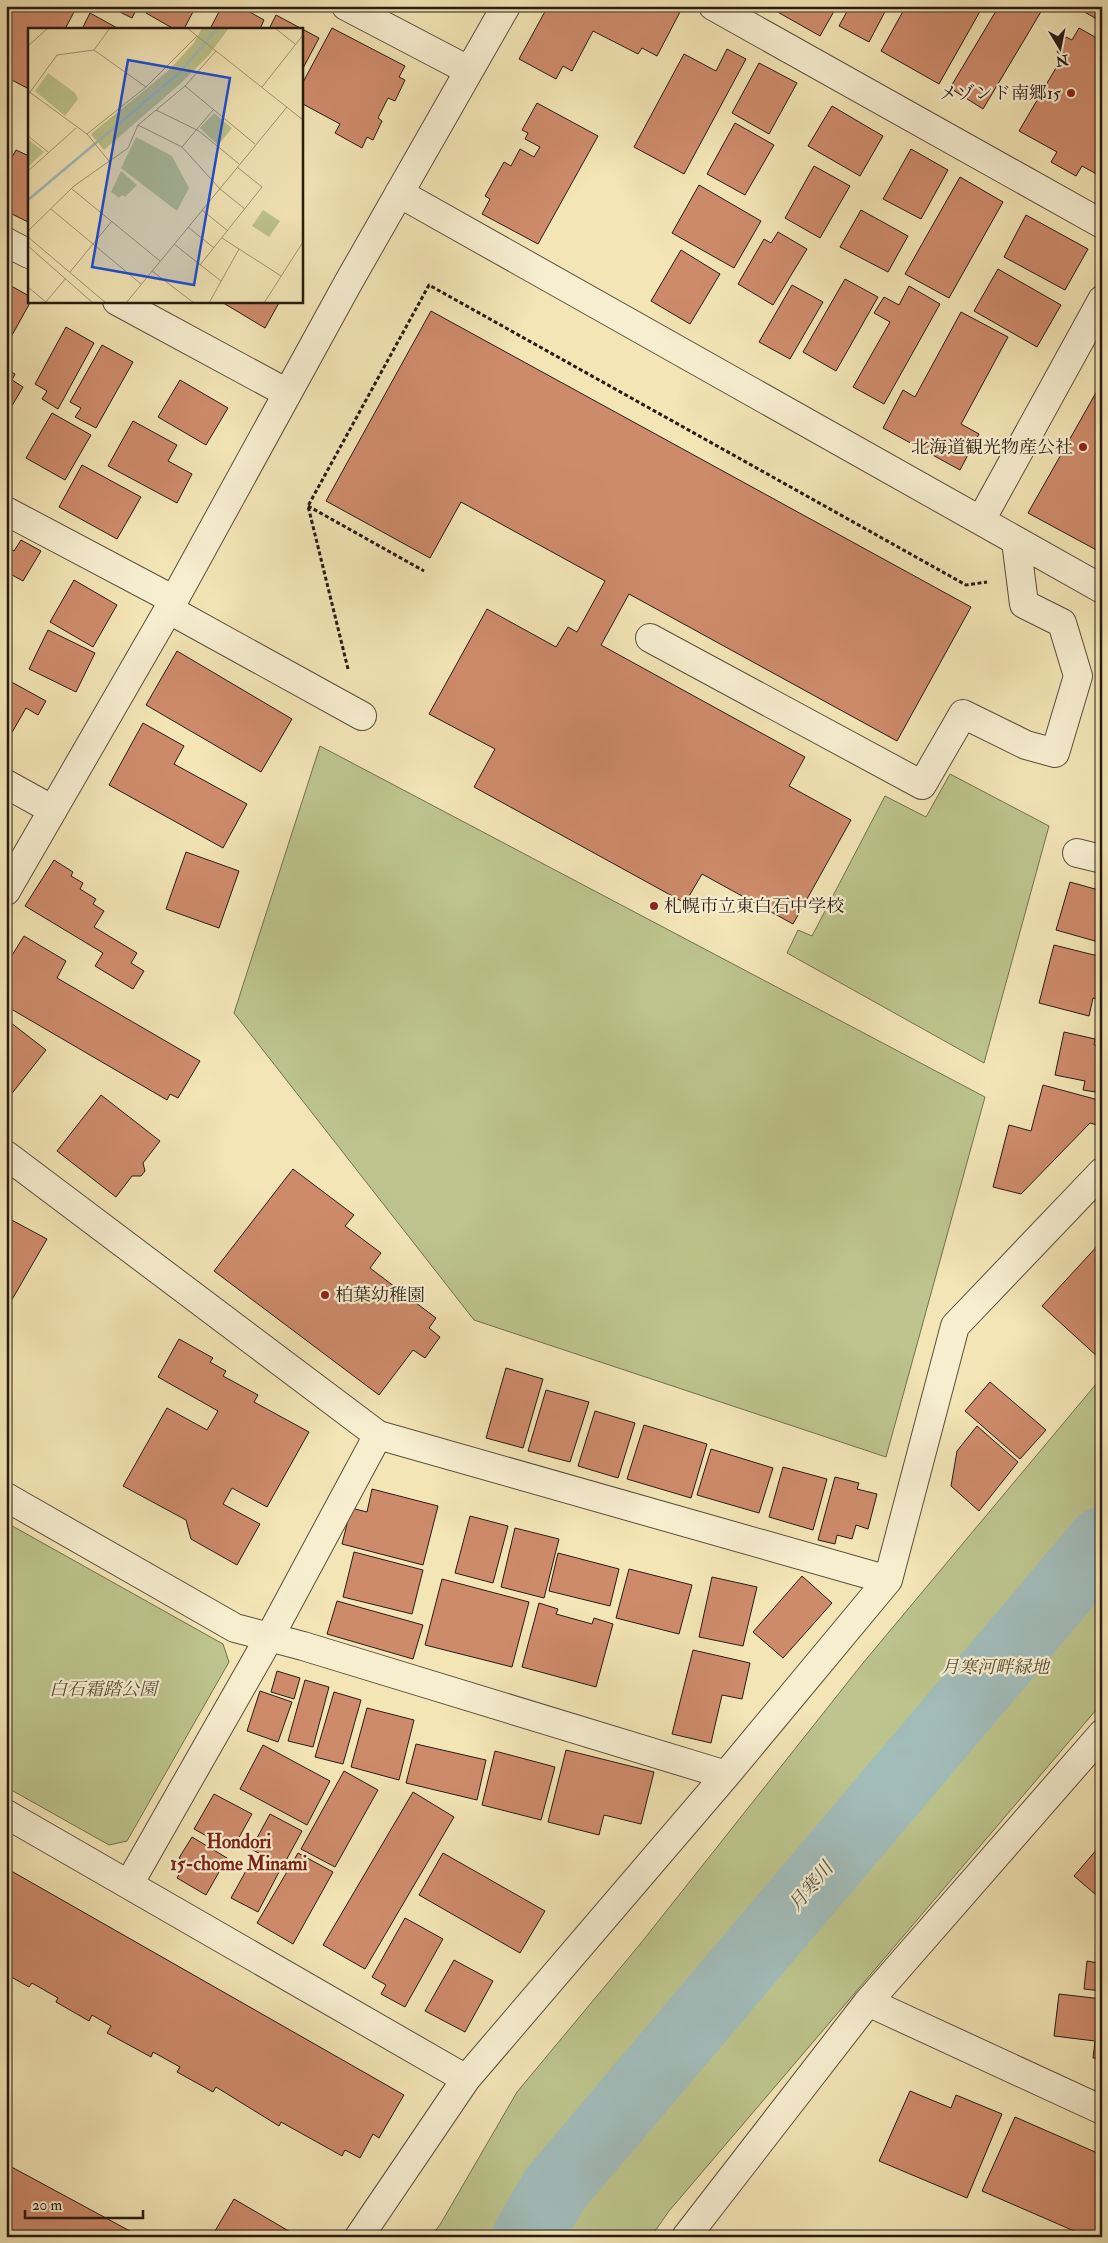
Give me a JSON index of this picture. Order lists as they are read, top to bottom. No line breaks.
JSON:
{"districts":["Hondori 15-chome Minami"],"water":["月寒川"],"parks":["月寒河畔緑地","白石霜踏公園"],"places":["メゾンド南郷15","北海道観光物産公社","札幌市立東白石中学校","柏葉幼稚園"],"scale_bar":"20 m","north":"bottom"}
